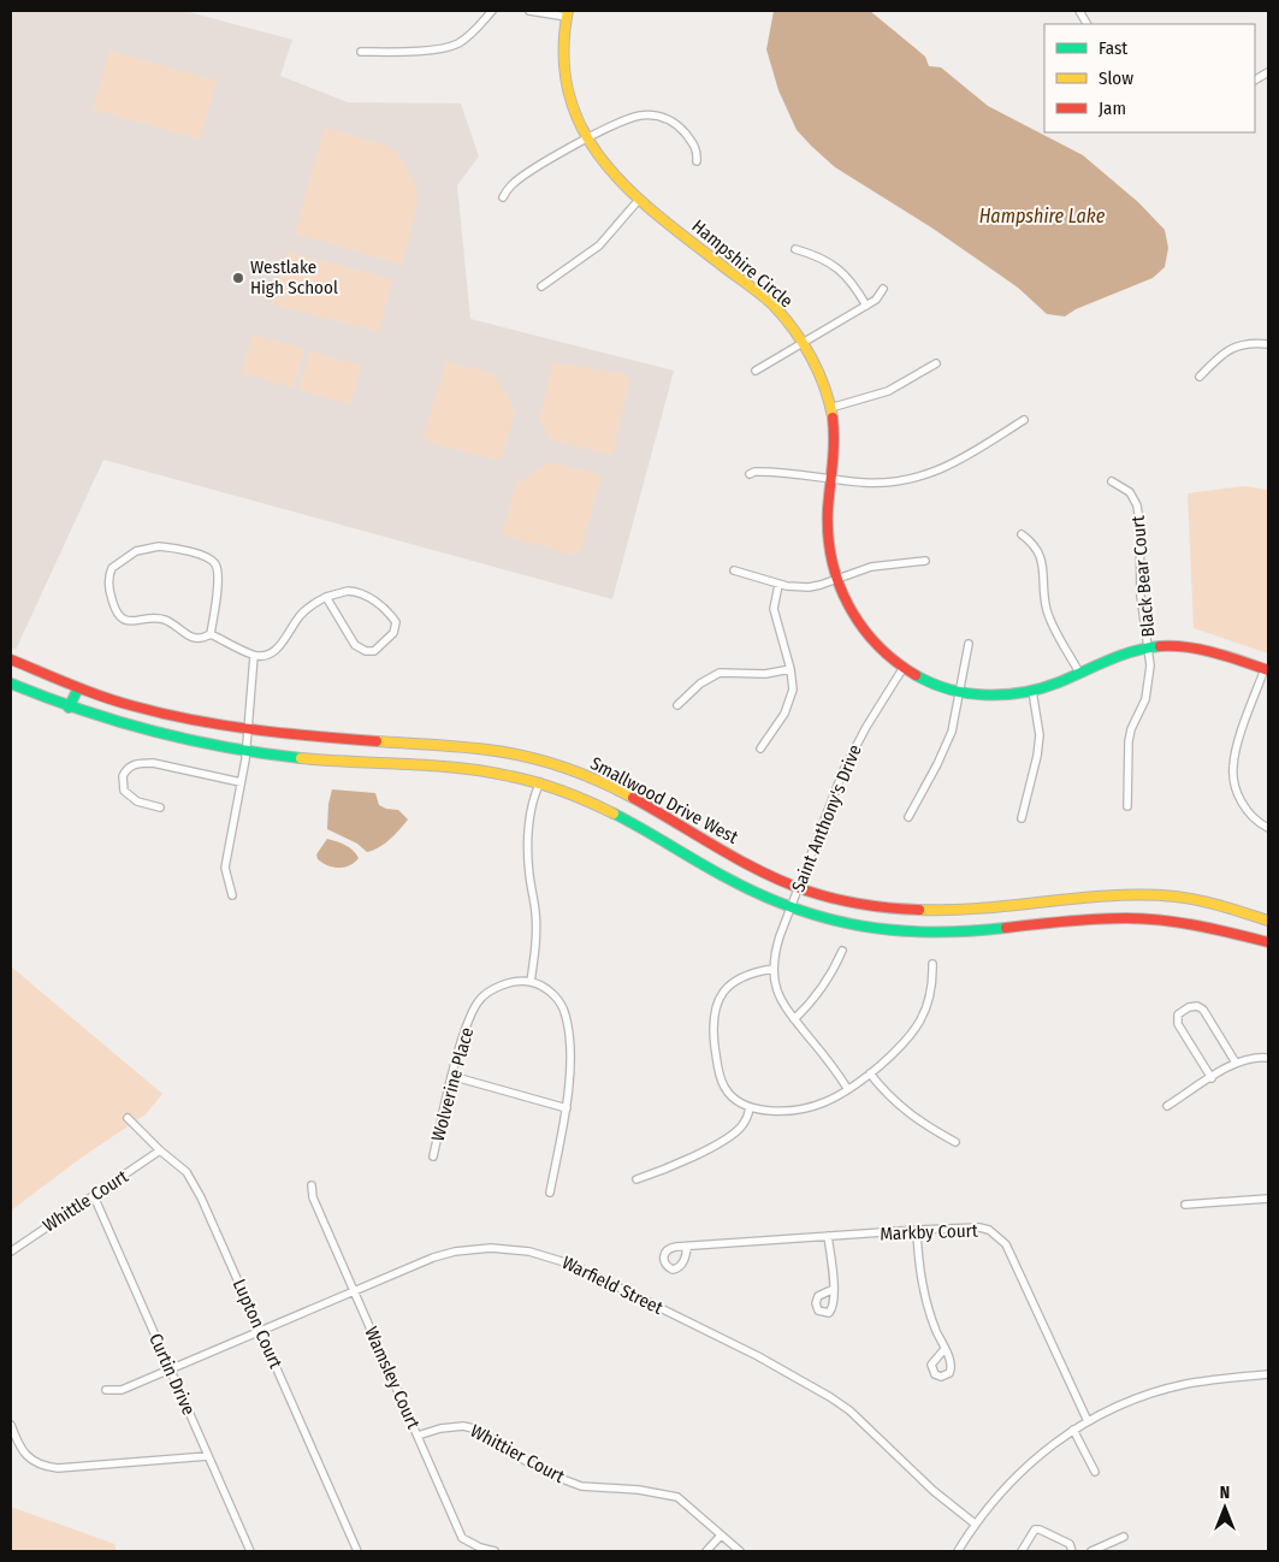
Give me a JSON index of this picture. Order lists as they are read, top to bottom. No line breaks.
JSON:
{"streets":{"street":["Hampshire Circle","Black Bear Court","Smallwood Drive West","Saint Anthony's Drive","Wolverine Place","Whittle Court","Markby Court","Warfield Street","Lupton Court","Curtin Drive","Wamsley Court","Whittier Court"]},"crossings":[["Hampshire Circle","Black Bear Court"],["Hampshire Circle","Saint Anthony's Drive"],["Smallwood Drive West","Saint Anthony's Drive"],["Whittle Court","Lupton Court"],["Whittle Court","Curtin Drive"],["Warfield Street","Lupton Court"],["Warfield Street","Curtin Drive"],["Warfield Street","Wamsley Court"],["Wamsley Court","Whittier Court"]],"water":["Hampshire Lake"],"places":["Westlake High School"],"legend":["Fast","Slow","Jam"],"north":"top"}
